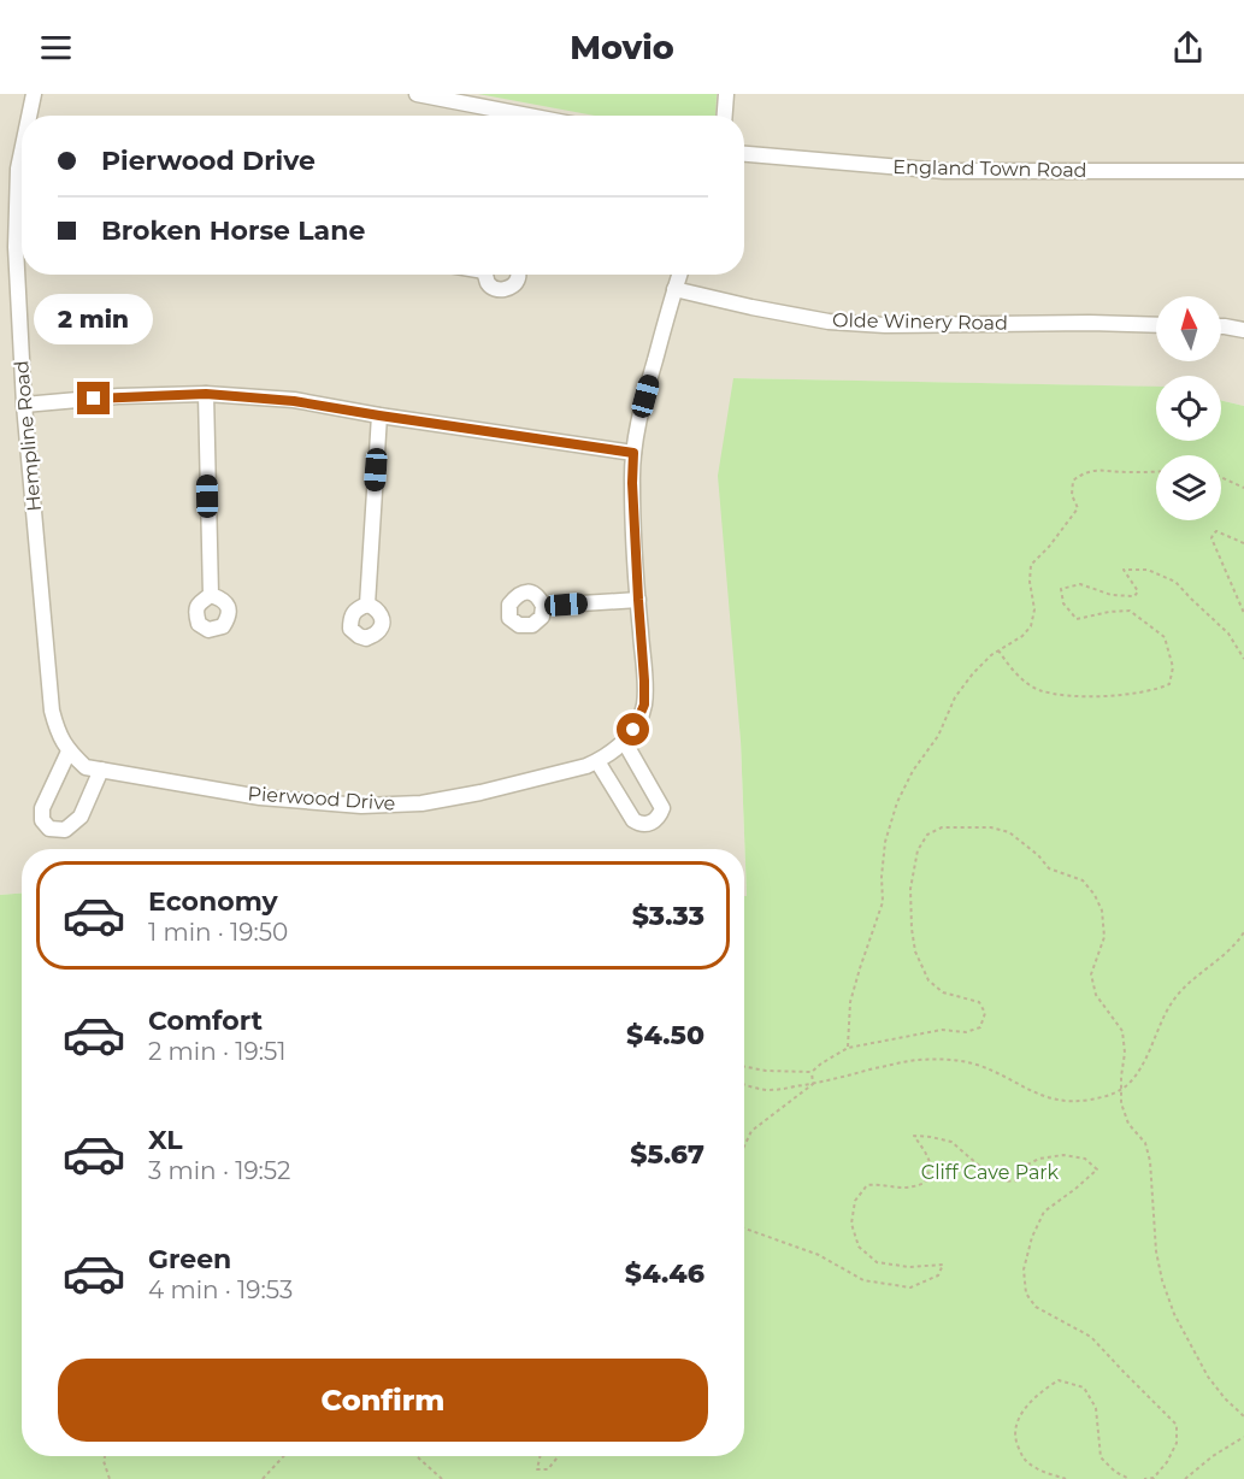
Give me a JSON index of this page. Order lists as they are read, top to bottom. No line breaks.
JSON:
{"streets":{"street":["England Town Road","Olde Winery Road","Hempline Road","Pierwood Drive"]},"crossings":[["Olde Winery Road","Pierwood Drive"],["Hempline Road","Pierwood Drive"]],"parks":["Cliff Cave Park"],"north":"top","page":{"header":"Movio","banner":["Pierwood Drive","Broken Horse Lane"],"bubble":"2 min","list":[{"name":"Economy","note":"1 min · 19:50","value":"$3.33"},{"name":"Comfort","note":"2 min · 19:51","value":"$4.50"},{"name":"XL","note":"3 min · 19:52","value":"$5.67"},{"name":"Green","note":"4 min · 19:53","value":"$4.46"}],"buttons":"Confirm"}}
